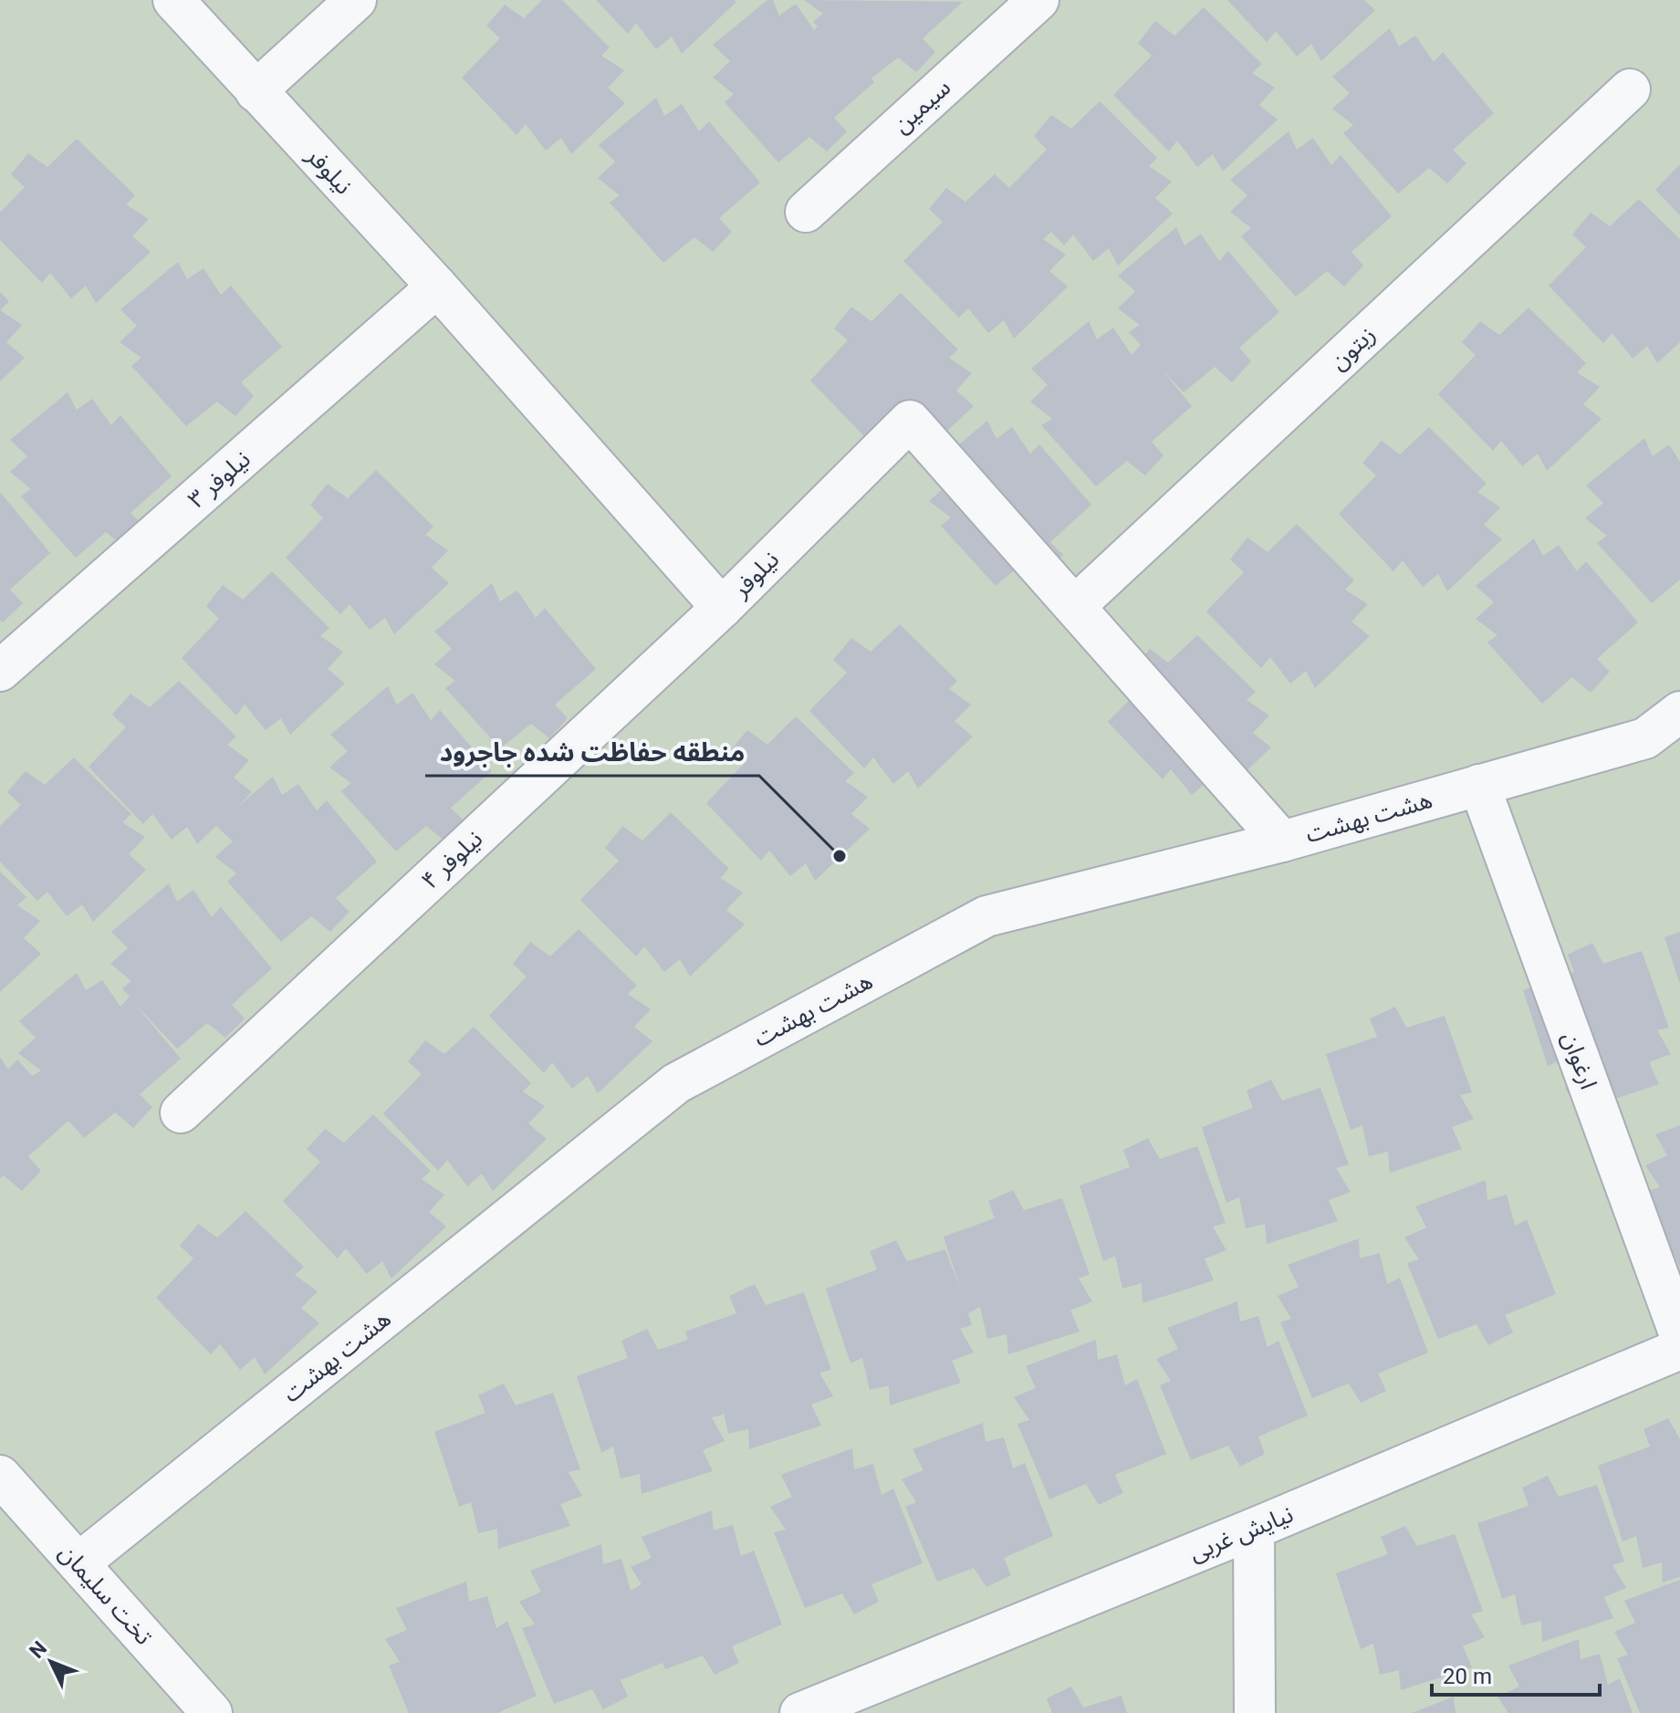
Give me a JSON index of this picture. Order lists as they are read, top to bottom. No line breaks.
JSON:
{"streets":{"street":["سیمین","نیلوفر","زیتون","نیلوفر ۳","هشت بهشت","نیلوفر ۴","ارغوان","نیایش غربی","تخت سلیمان"]},"crossings":[["نیلوفر","زیتون"],["نیلوفر","نیلوفر ۳"],["نیلوفر","هشت بهشت"],["نیلوفر","نیلوفر ۴"],["هشت بهشت","ارغوان"],["هشت بهشت","تخت سلیمان"]],"places":["منطقه حفاظت شده جاجرود"],"scale_bar":"20 m","north":"top left"}
